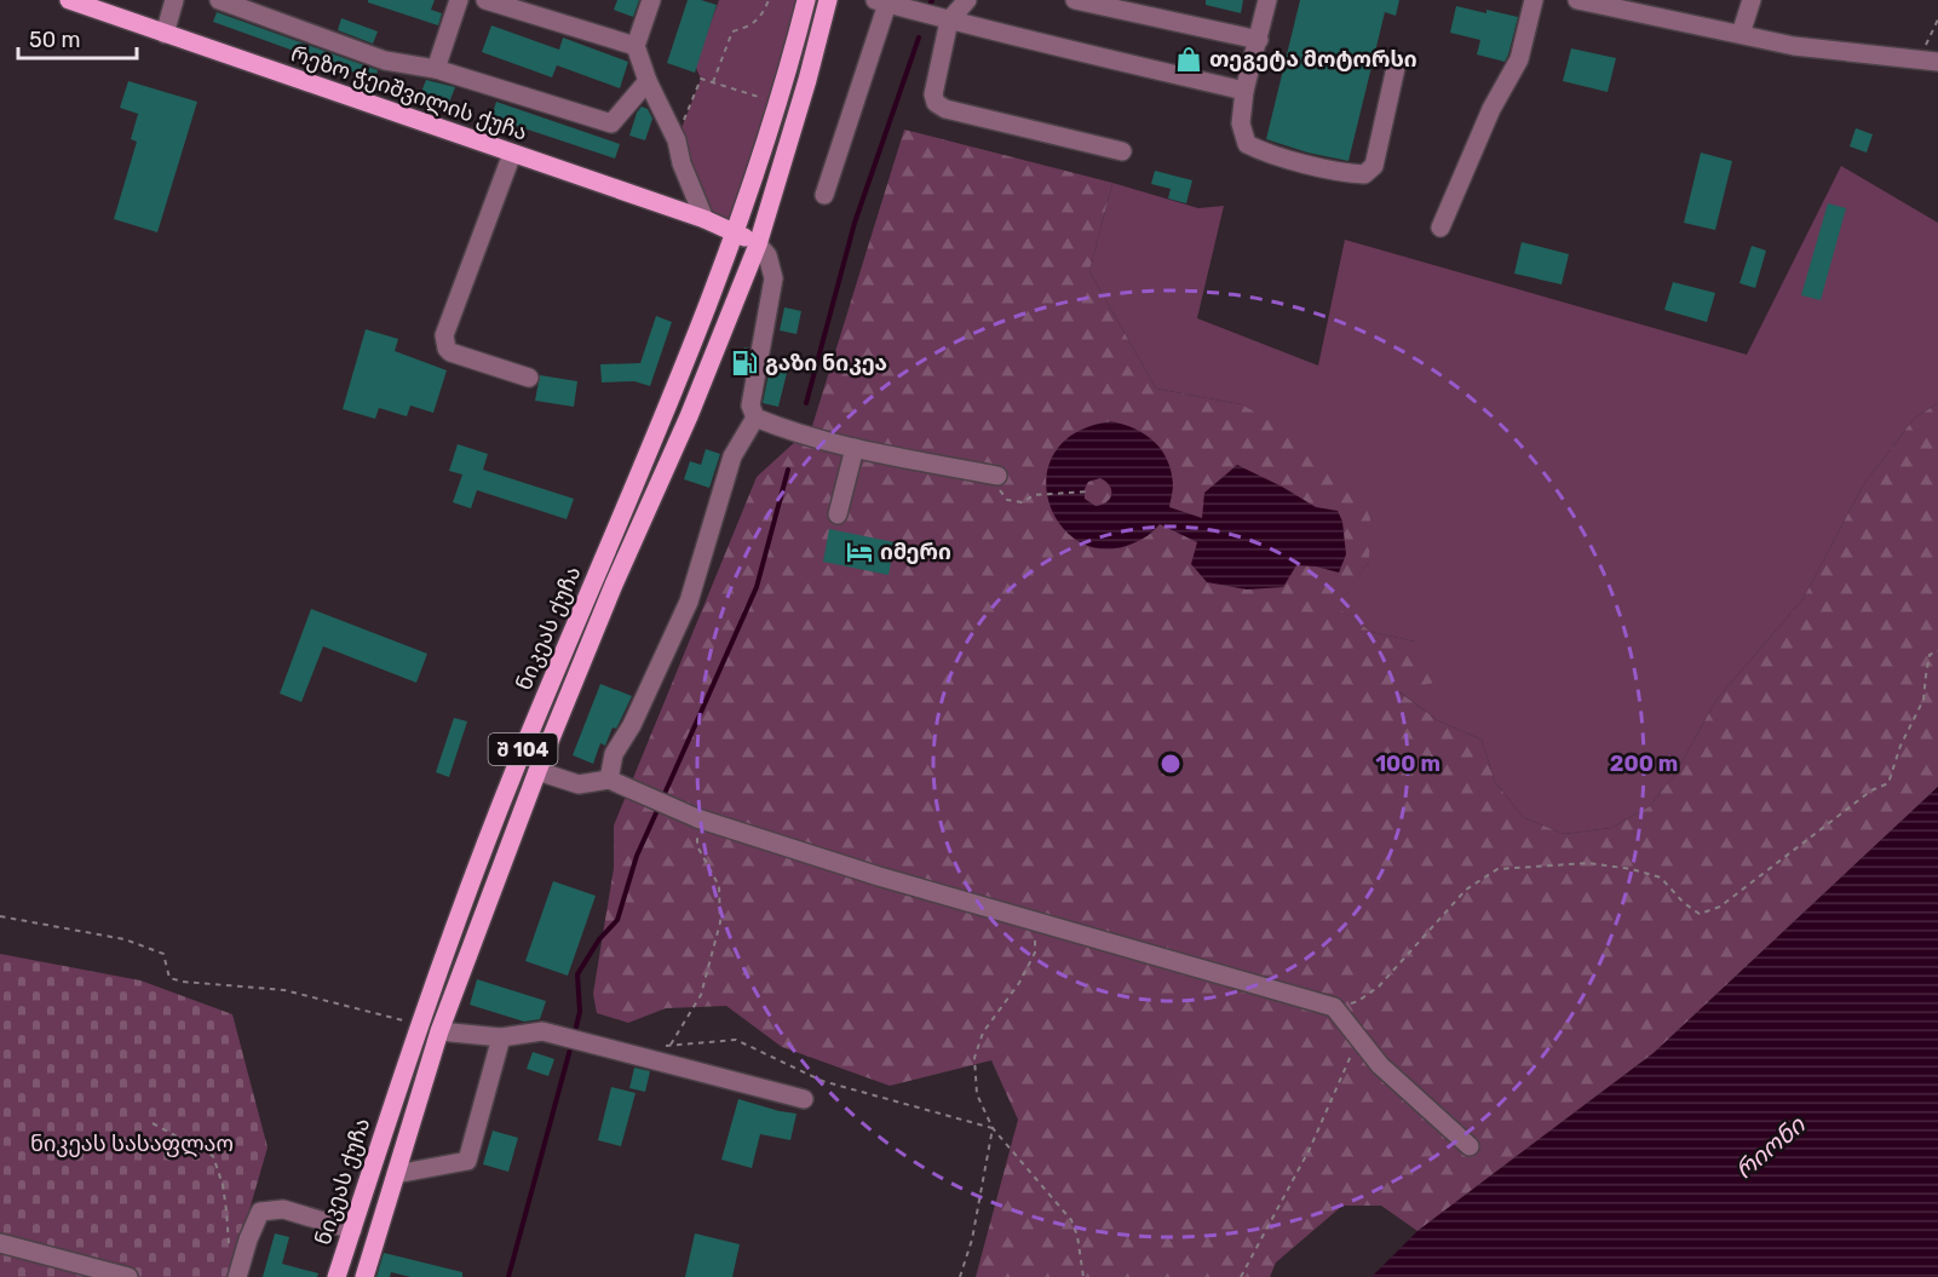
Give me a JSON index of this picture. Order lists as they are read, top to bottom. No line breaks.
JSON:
{"streets":{"main road":["რეზო ჭეიშვილის ქუჩა","ნიკეას ქუჩა","შ 104"]},"crossings":[["რეზო ჭეიშვილის ქუჩა","ნიკეას ქუჩა"]],"water":["რიონი"],"parks":["ნიკეას სასაფლაო"],"places":{"shop":["თეგეტა მოტორსი"],"fuel station":["გაზი ნიკეა"],"hotel":["იმერი"]},"scale_bar":"50 m","rings":["100 m","200 m"]}
